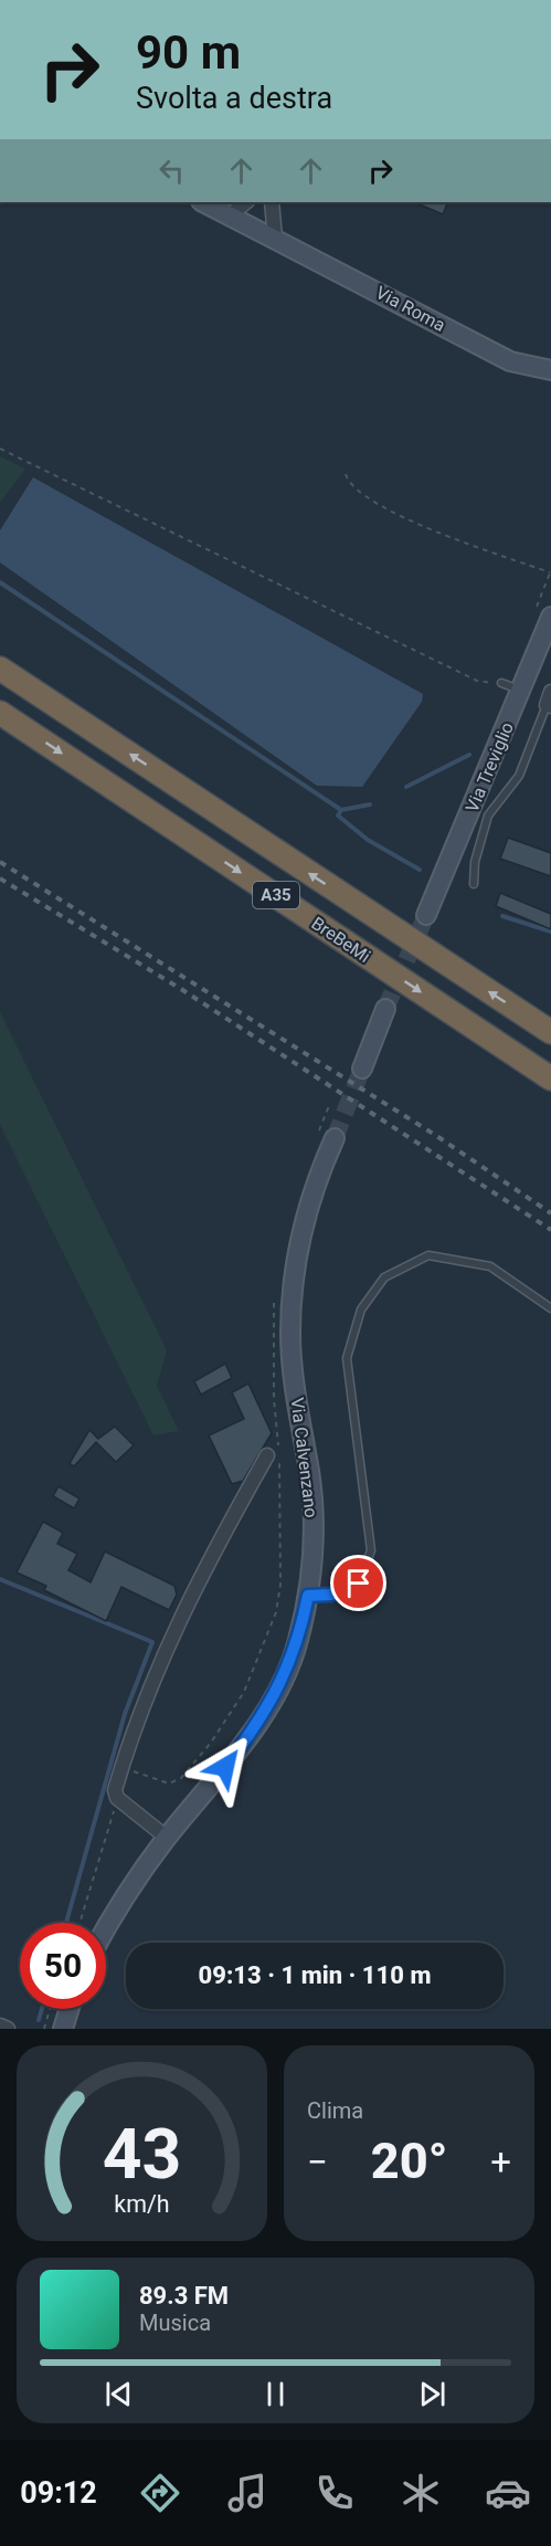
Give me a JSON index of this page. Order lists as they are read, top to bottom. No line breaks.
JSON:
{"streets":{"highway":["A35","BreBeMi"],"main road":["Via Roma","Via Treviglio","Via Calvenzano"]},"page":{"turn":["90 m","Svolta a destra"],"limit":"50","trip":"09:13 · 1 min · 110 m","tile":"Clima","heat":["−","20°","+"],"song":["89.3 FM","Musica"],"tabs":"09:12","gauge":["43","km/h"]}}
